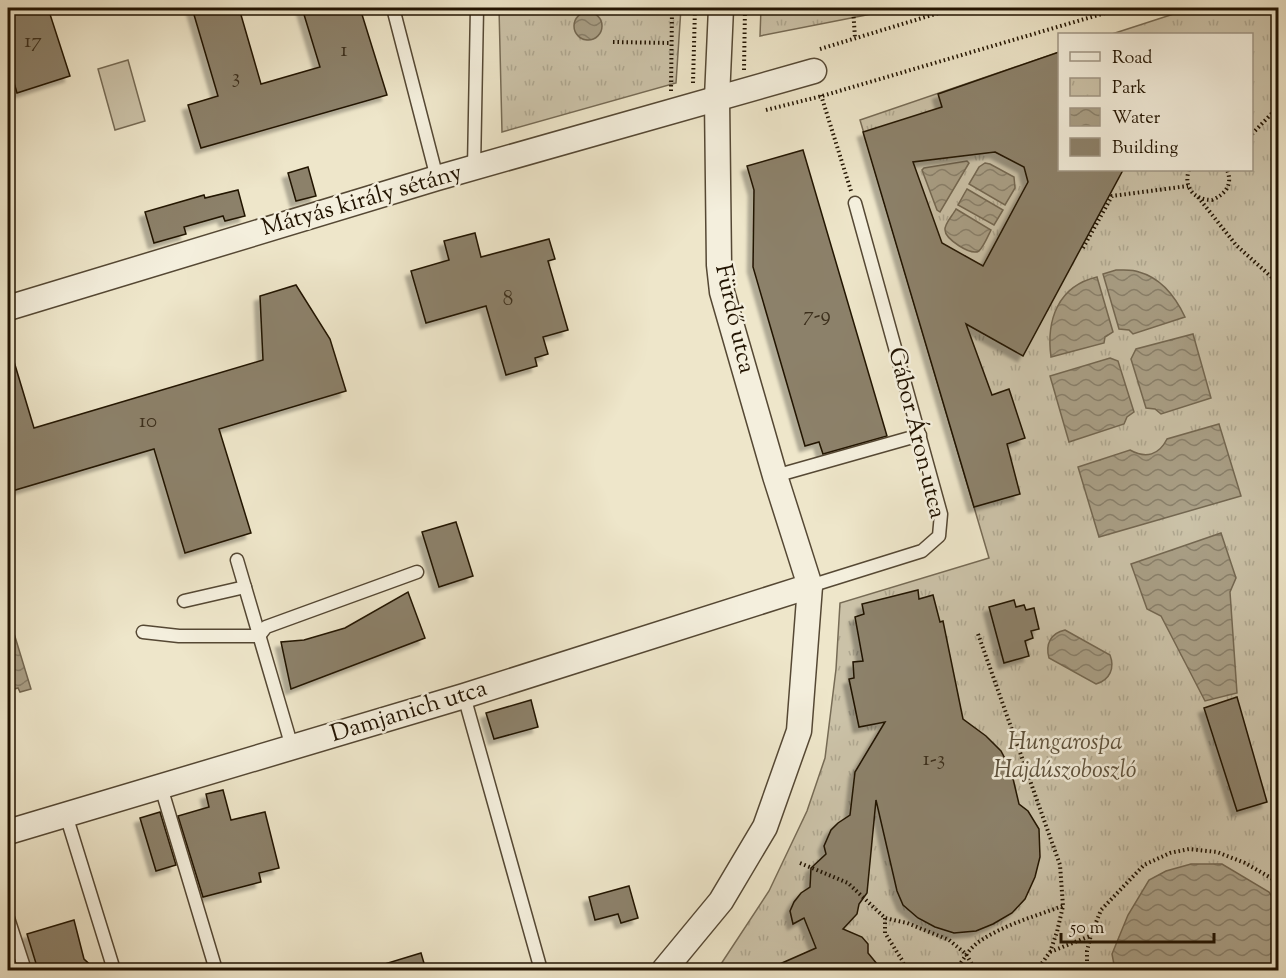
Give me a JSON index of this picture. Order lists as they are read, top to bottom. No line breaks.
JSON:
{"streets":{"street":["Mátyás király sétány","Fürdő utca","Damjanich utca"],"lane":["Gábor Áron utca"]},"crossings":[["Mátyás király sétány","Fürdő utca"],["Fürdő utca","Gábor Áron utca"],["Fürdő utca","Damjanich utca"],["Gábor Áron utca","Damjanich utca"]],"parks":["Hungarospa Hajdúszoboszló"],"house_numbers":["17","1","3","8","7-9","10","1-3"],"legend":["Road","Park","Water","Building"],"scale_bar":"50 m"}
